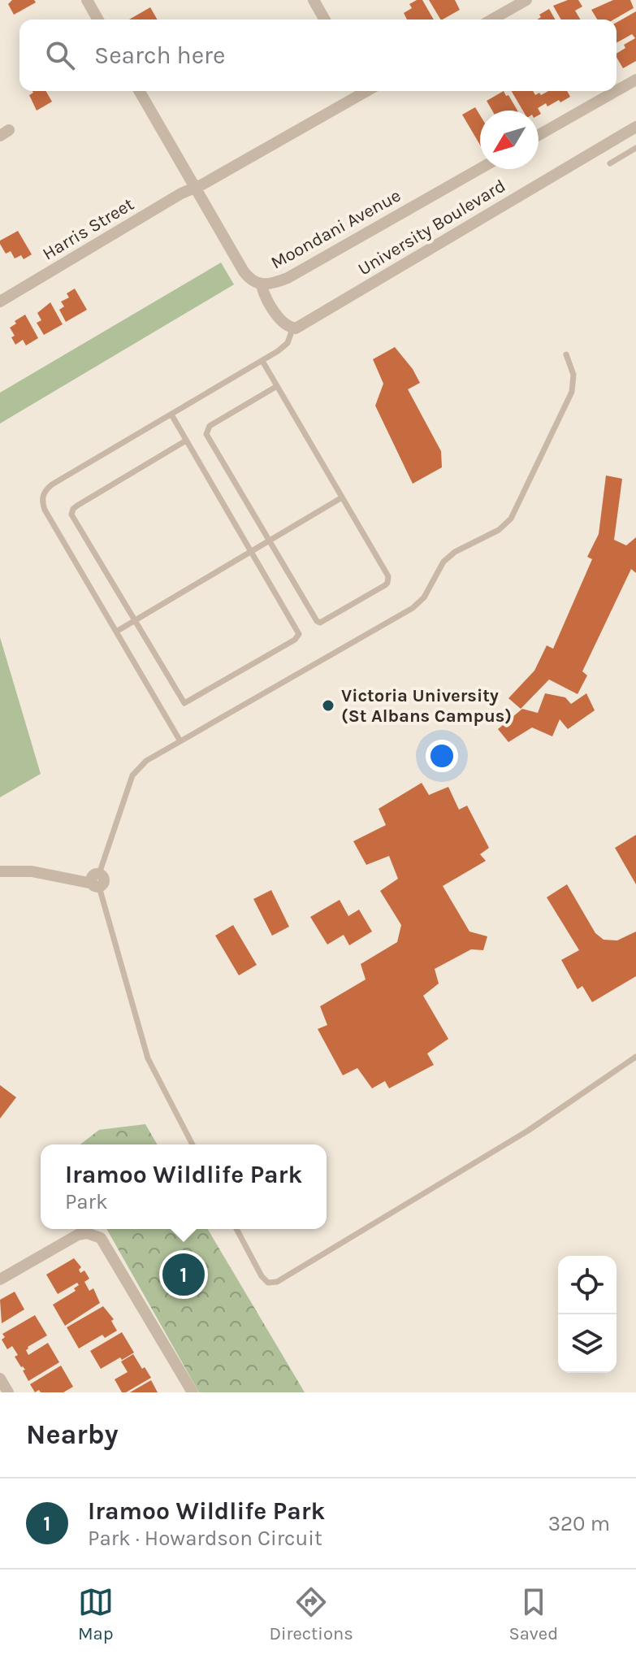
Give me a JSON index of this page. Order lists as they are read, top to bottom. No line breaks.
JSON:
{"streets":{"street":["University Boulevard","Harris Street","Moondani Avenue"]},"crossings":[["Harris Street","Moondani Avenue"]],"places":["Victoria University (St Albans Campus)"],"north":"bottom left","page":{"search":"Search here","popup":["Iramoo Wildlife Park","Park"],"pins":"1","heading":"Nearby","list":[{"mark":"1","name":"Iramoo Wildlife Park","note":"Park · Howardson Circuit","value":"320 m"}],"nav":["Map","Directions","Saved"]}}
